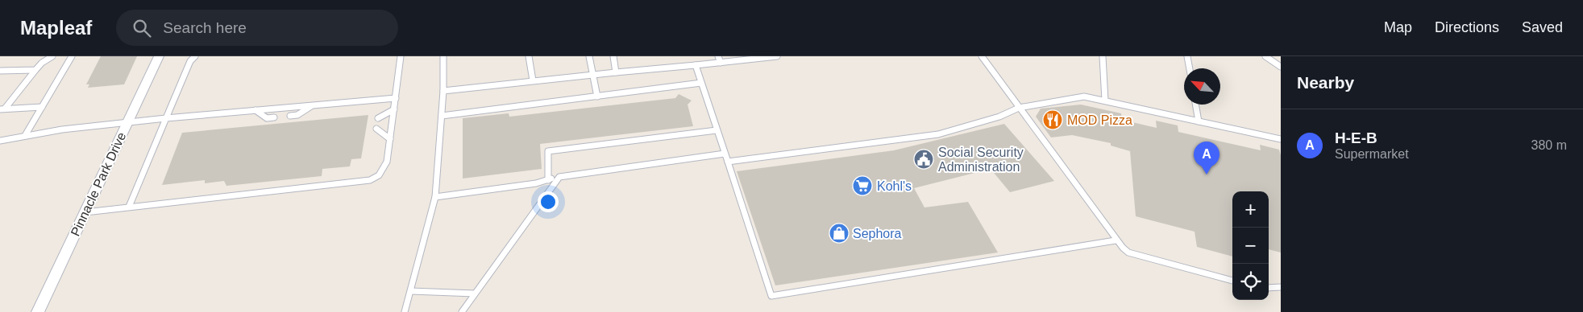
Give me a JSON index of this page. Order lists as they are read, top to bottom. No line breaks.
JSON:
{"streets":{"street":["Pinnacle Park Drive"]},"places":{"restaurant":["MOD Pizza"],"public building":["Social Security Administration"],"supermarket":["Kohl's"],"shop":["Sephora"]},"north":"top left","page":{"header":"Mapleaf","search":"Search here","nav":["Map","Directions","Saved"],"heading":"Nearby","list":[{"mark":"A","name":"H-E-B","note":"Supermarket","value":"380 m"}],"pins":"A","map_buttons":["+","−"]}}
